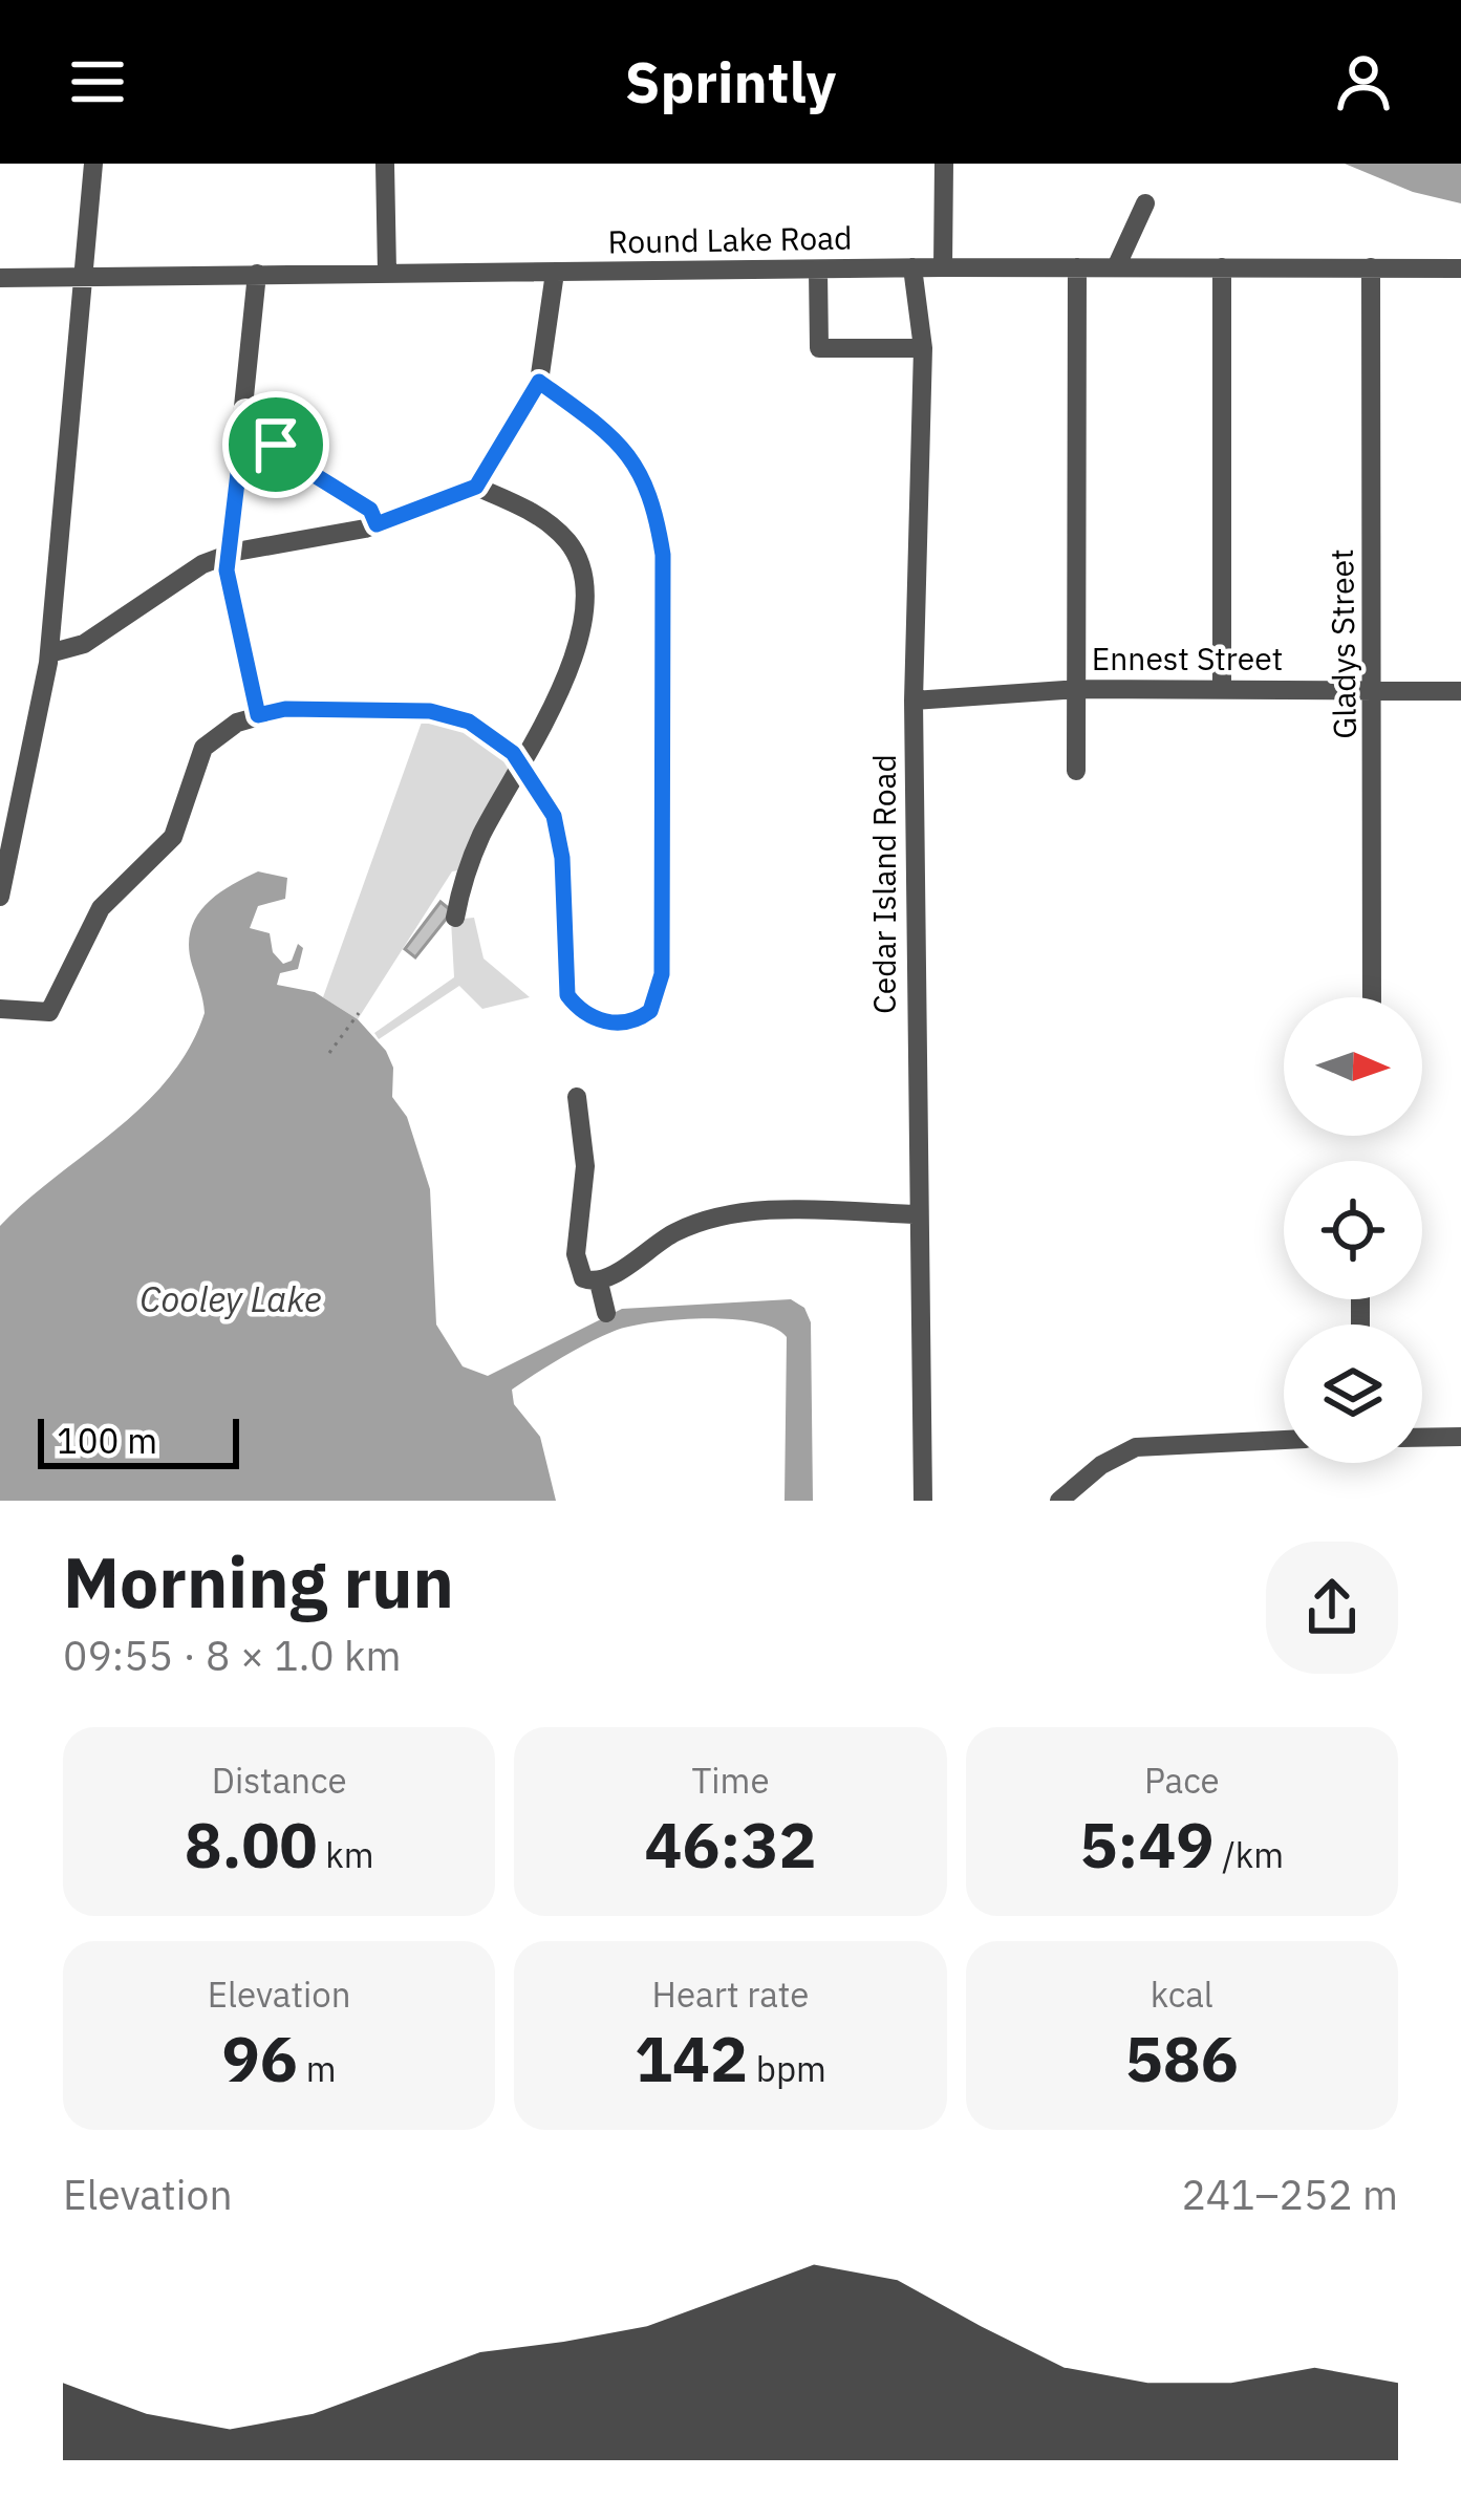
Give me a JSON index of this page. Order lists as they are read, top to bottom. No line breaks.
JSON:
{"streets":{"street":["Round Lake Road","Gladys Street","Ennest Street","Cedar Island Road"]},"crossings":[["Round Lake Road","Gladys Street"],["Round Lake Road","Cedar Island Road"],["Gladys Street","Ennest Street"],["Ennest Street","Cedar Island Road"]],"water":["Cooley Lake"],"scale_bar":"100 m","north":"right","page":{"header":"Sprintly","scale":"100 m","heading":["Morning run","09:55 · 8 × 1.0 km"],"stats":[["Distance","8.00 km"],["Time","46:32"],["Pace","5:49 /km"],["Elevation","96 m"],["Heart rate","142 bpm"],["kcal","586"]],"chart":["Elevation","241–252 m"]}}
